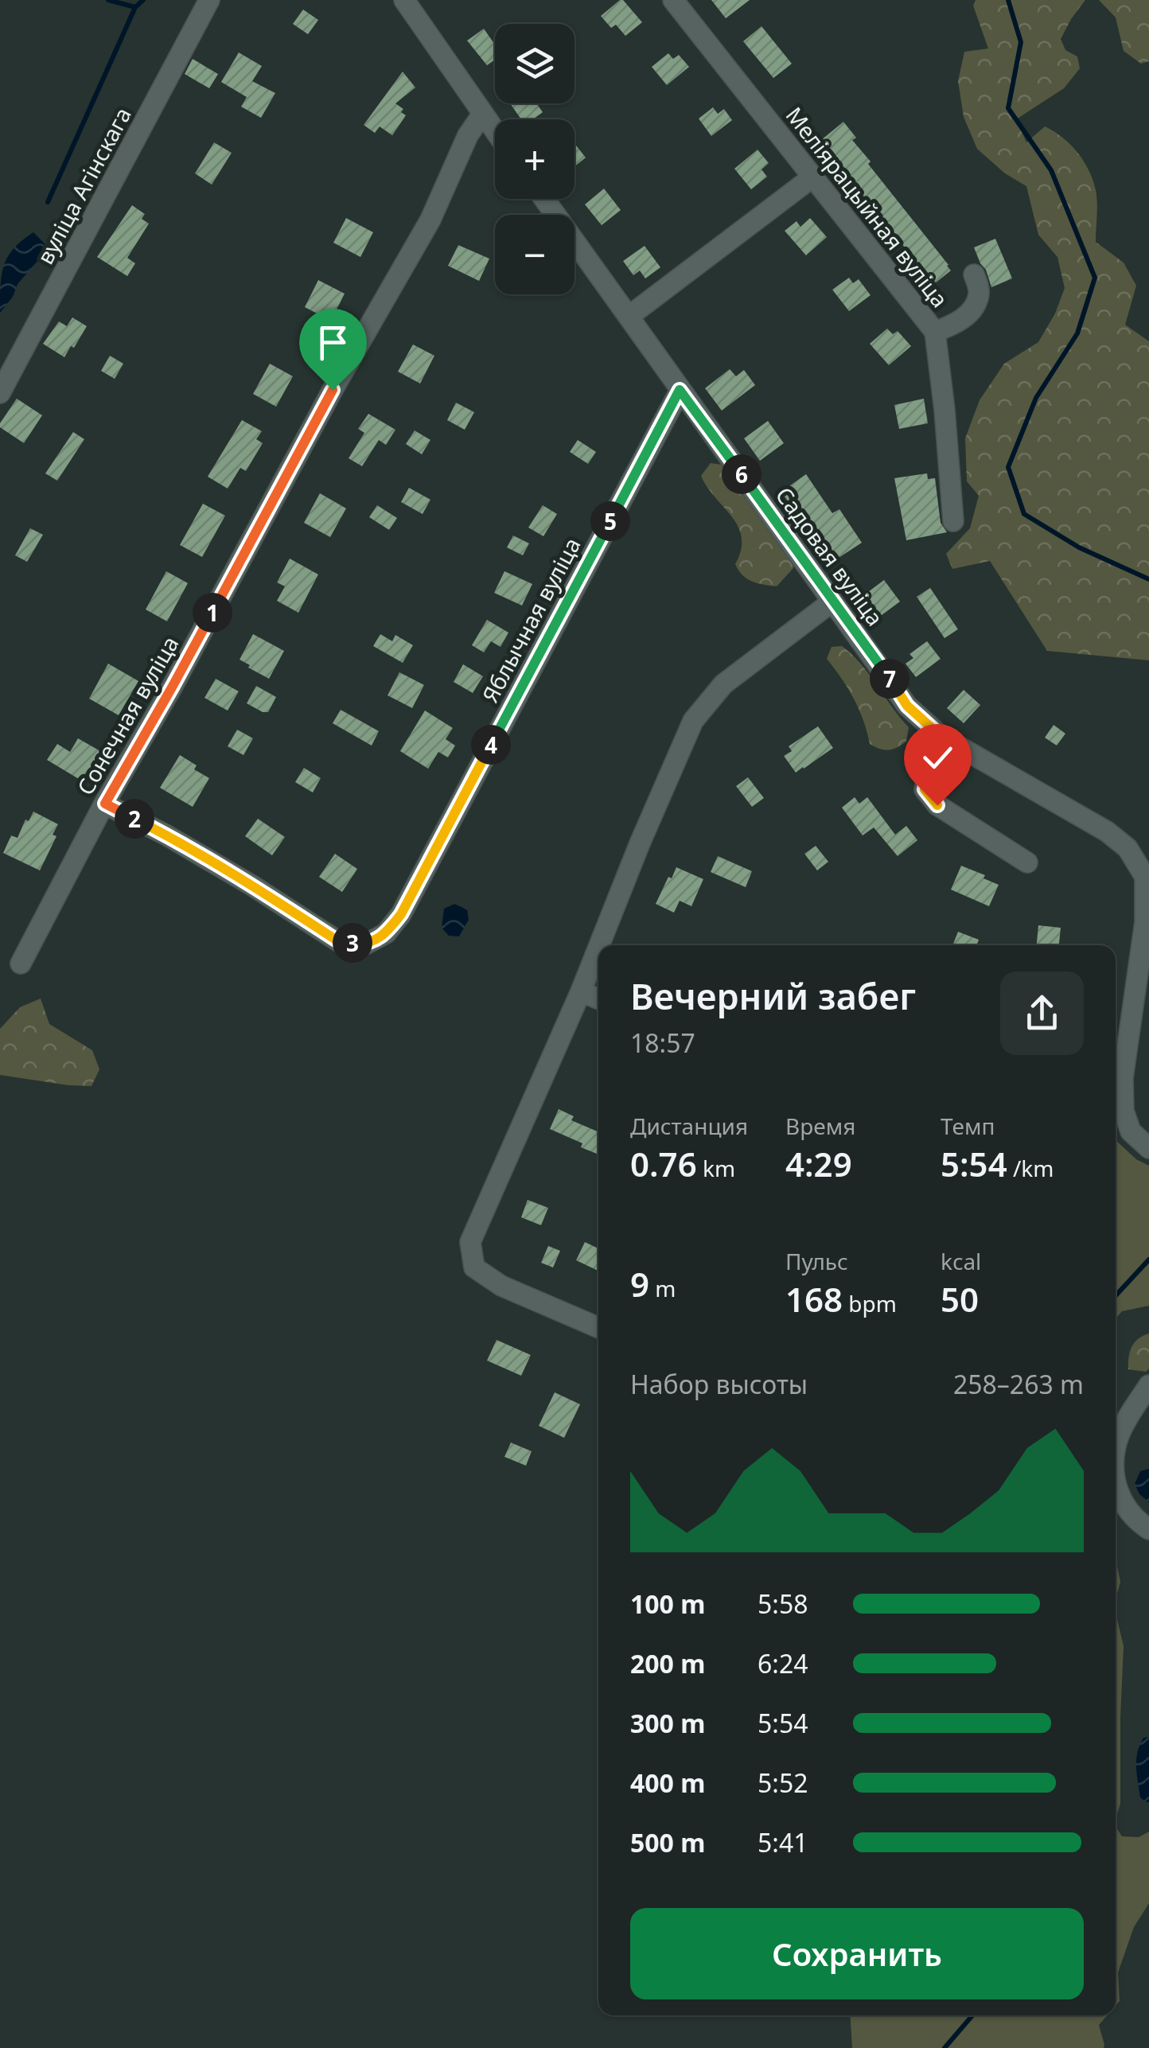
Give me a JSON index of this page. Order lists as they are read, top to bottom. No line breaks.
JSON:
{"streets":{"street":["вуліца Агінскага","Меліярацыйная вуліца","Садовая вуліца","Яблычная вуліца","Сонечная вуліца"]},"crossings":[["Садовая вуліца","Яблычная вуліца"],["Яблычная вуліца","Сонечная вуліца"]],"page":{"map_buttons":["+","−"],"pins":["6","5","1","7","4","2","3"],"heading":["Вечерний забег","18:57"],"stats":[["Дистанция","0.76 km"],["Время","4:29"],["Темп","5:54 /km"],["9 m"],["Пульс","168 bpm"],["kcal","50"]],"chart":["Набор высоты","258–263 m"],"list":[{"name":"100 m","note":"5:58"},{"name":"200 m","note":"6:24"},{"name":"300 m","note":"5:54"},{"name":"400 m","note":"5:52"},{"name":"500 m","note":"5:41"}],"buttons":"Сохранить"}}
